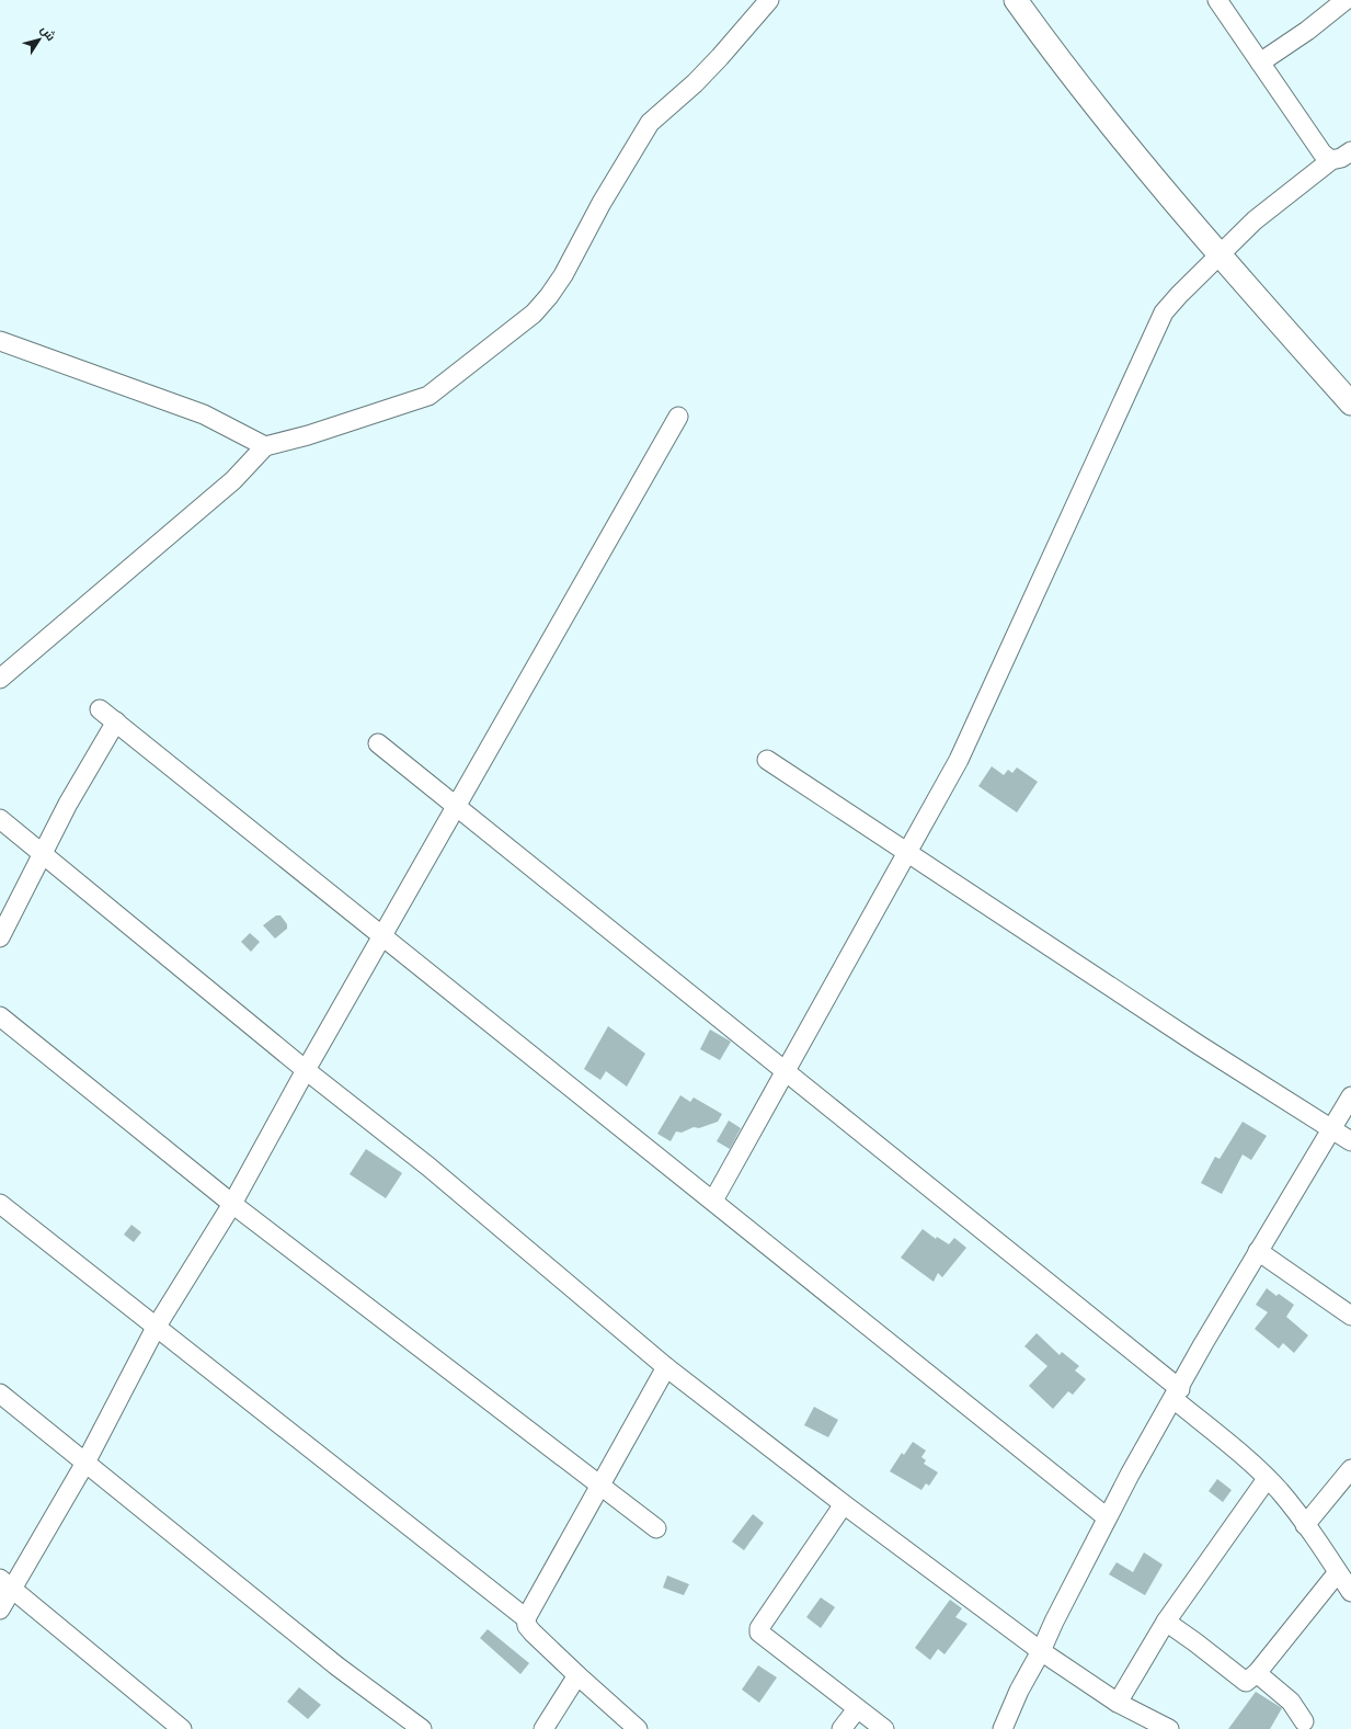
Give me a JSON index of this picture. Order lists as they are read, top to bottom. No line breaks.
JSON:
{"north":"top right"}
